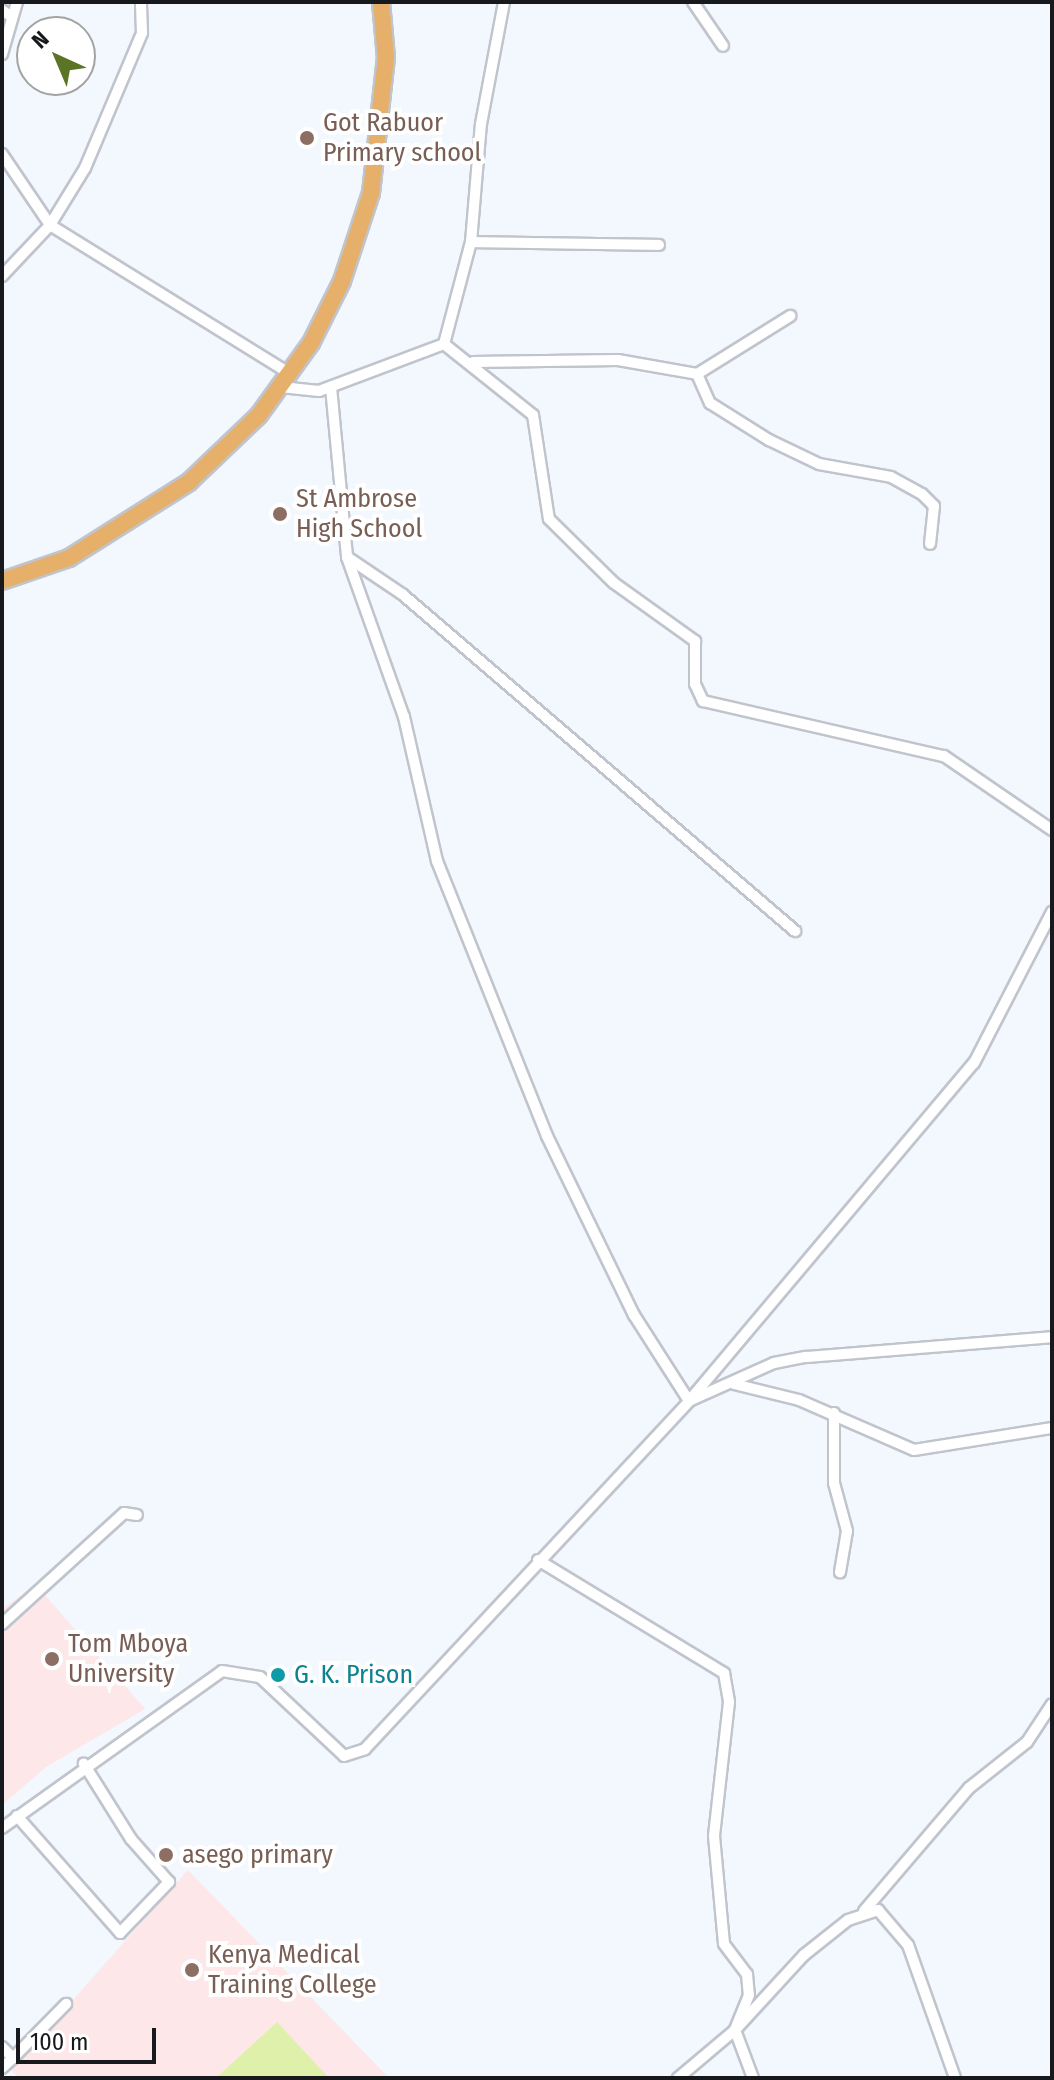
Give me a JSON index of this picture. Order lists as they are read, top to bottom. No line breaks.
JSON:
{"places":["Got Rabuor Primary school","St Ambrose High School","Tom Mboya University","G. K. Prison","asego primary","Kenya Medical Training College"],"scale_bar":"100 m","north":"top left"}
